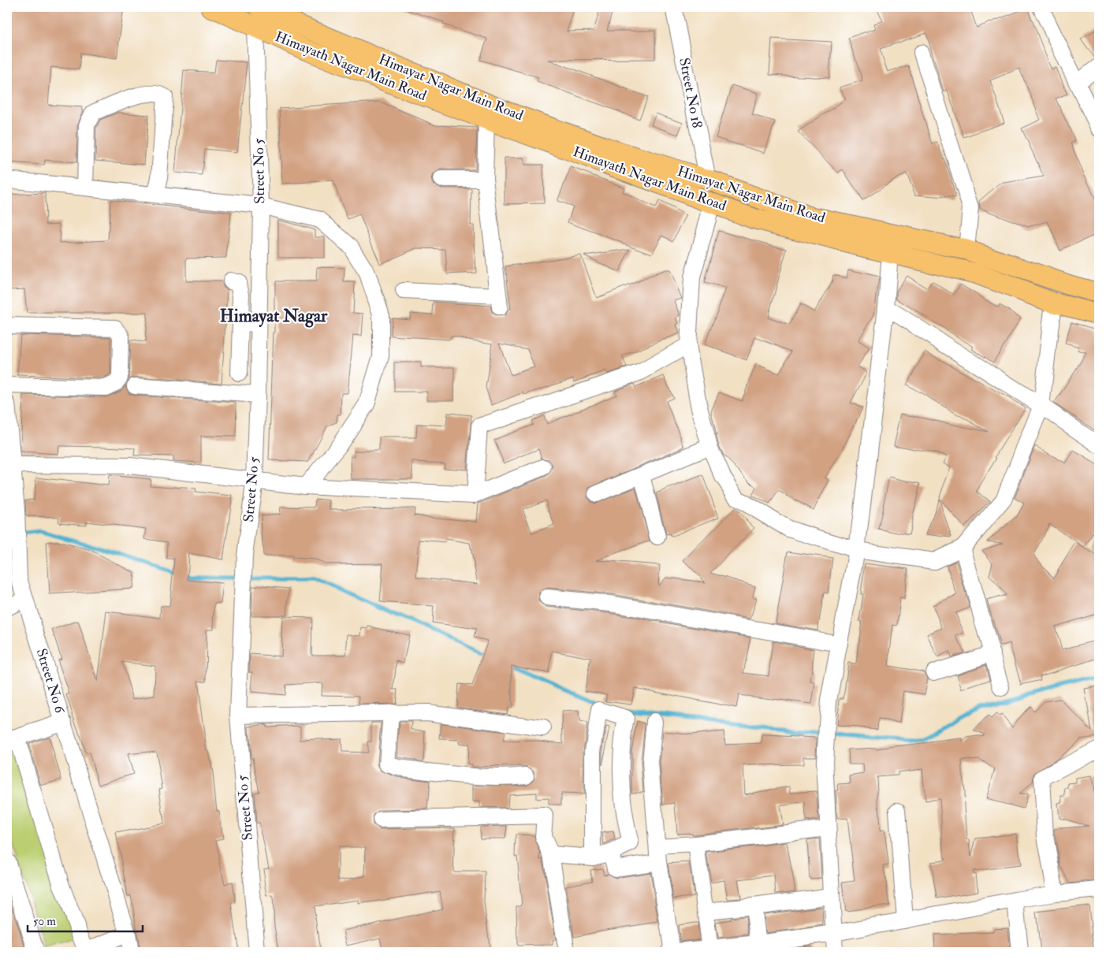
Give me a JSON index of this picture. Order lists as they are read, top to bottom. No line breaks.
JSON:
{"streets":{"main road":["Himayath Nagar Main Road","Himayat Nagar Main Road"],"street":["Street No 18","Street No 5","Street No 6"]},"crossings":[["Himayath Nagar Main Road","Street No 5"],["Himayat Nagar Main Road","Street No 18"]],"districts":["Himayat Nagar"],"scale_bar":"50 m"}
